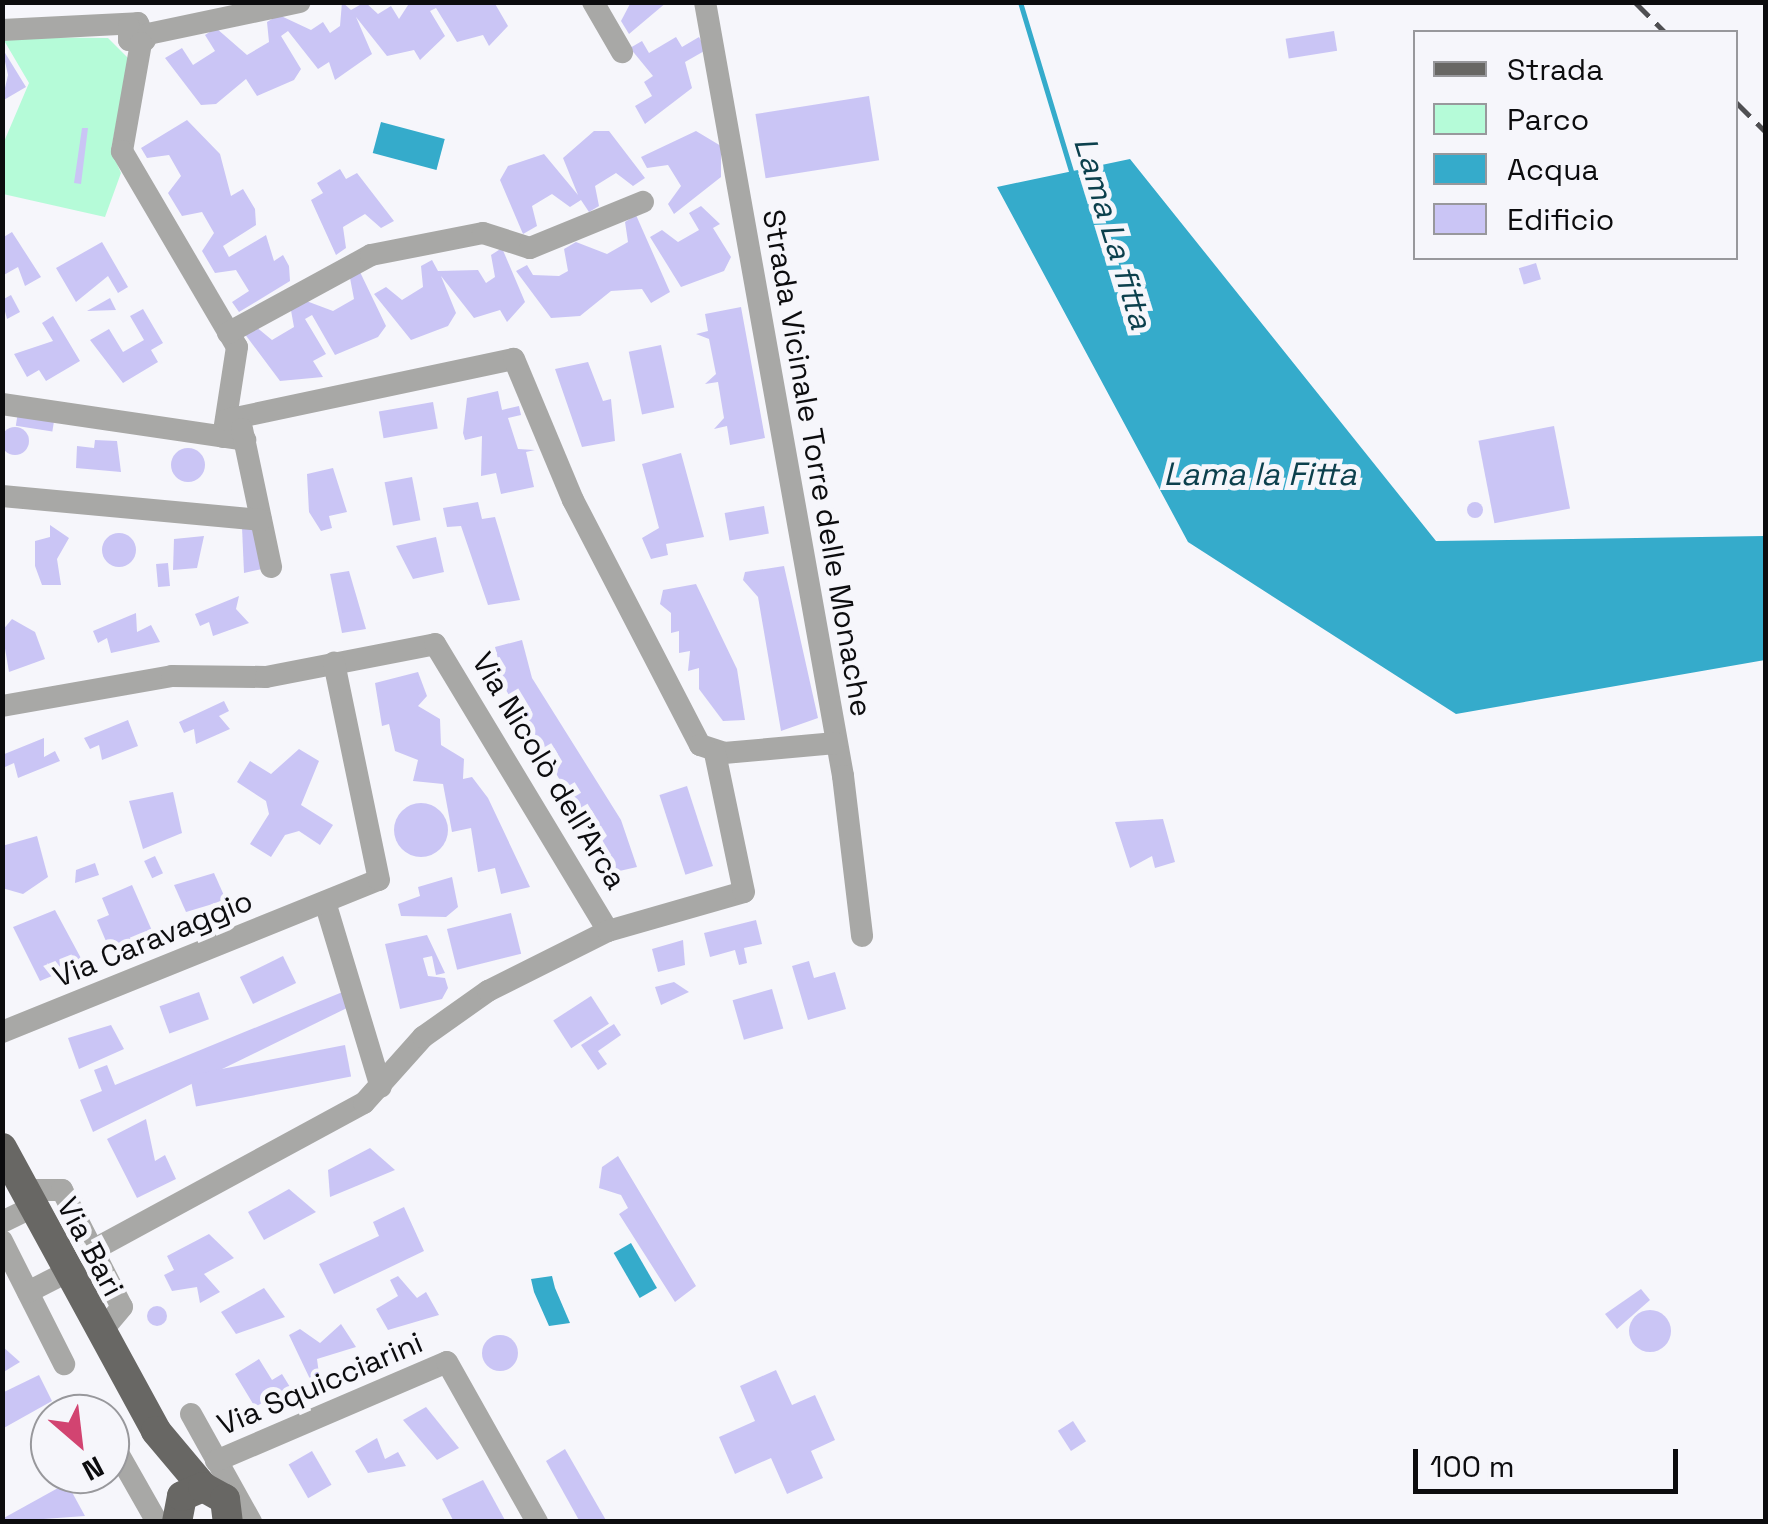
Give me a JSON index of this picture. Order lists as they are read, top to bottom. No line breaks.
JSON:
{"streets":{"main road":["Via Bari"],"street":["Strada Vicinale Torre delle Monache","Via Nicolò dell'Arca","Via Caravaggio","Via Squicciarini"]},"crossings":[["Via Nicolò dell'Arca","Via Caravaggio"],["Via Bari","Via Squicciarini"]],"water":["Lama La fitta","Lama la Fitta"],"legend":["Strada","Parco","Acqua","Edificio"],"scale_bar":"100 m","north":"bottom right"}
